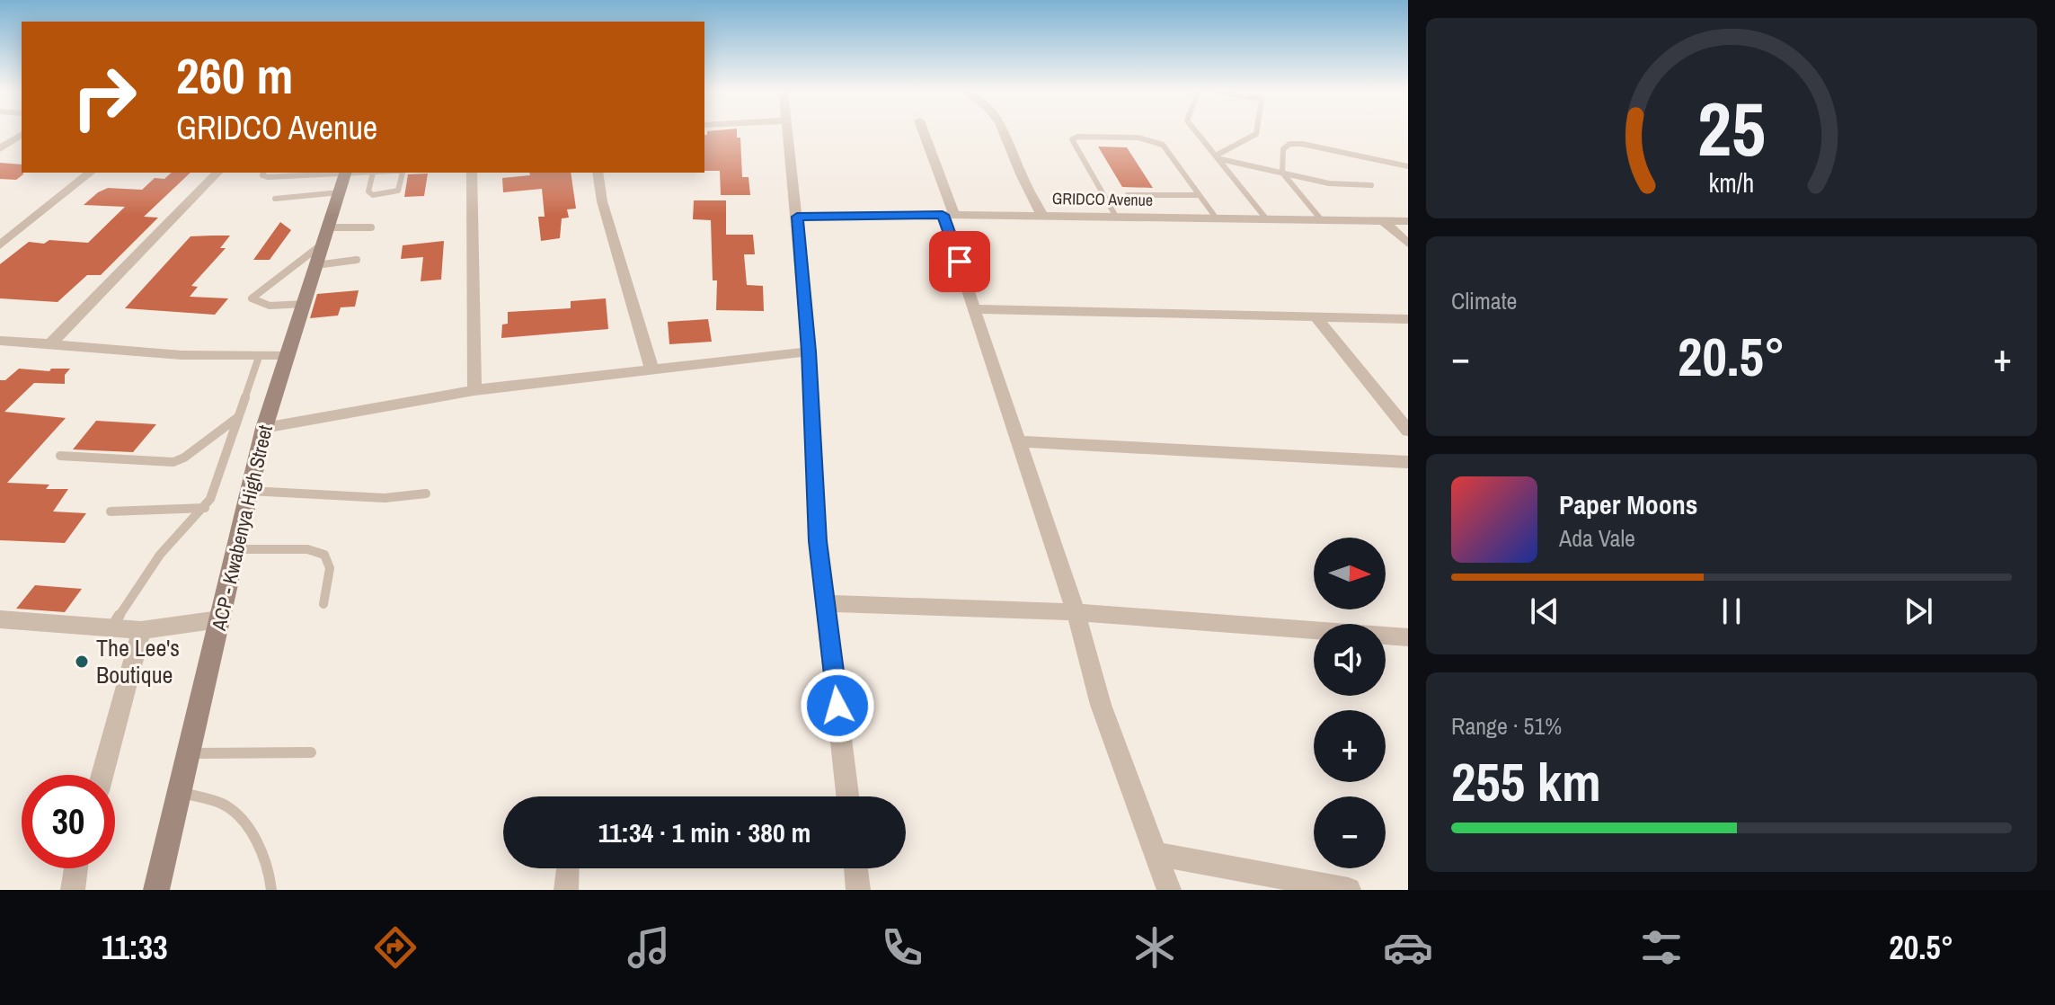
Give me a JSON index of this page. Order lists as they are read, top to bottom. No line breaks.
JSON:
{"streets":{"main road":["ACP - Kwabenya High Street"],"street":["GRIDCO Avenue"]},"places":["The Lee's Boutique"],"north":"right","page":{"turn":["260 m","GRIDCO Avenue"],"tile":["Climate",["Range · 51%","255 km"]],"heat":["−","20.5°","+"],"song":["Paper Moons","Ada Vale"],"map_buttons":["+","−"],"limit":"30","trip":"11:34 · 1 min · 380 m","tabs":["11:33","20.5°"],"gauge":["25","km/h"]}}
